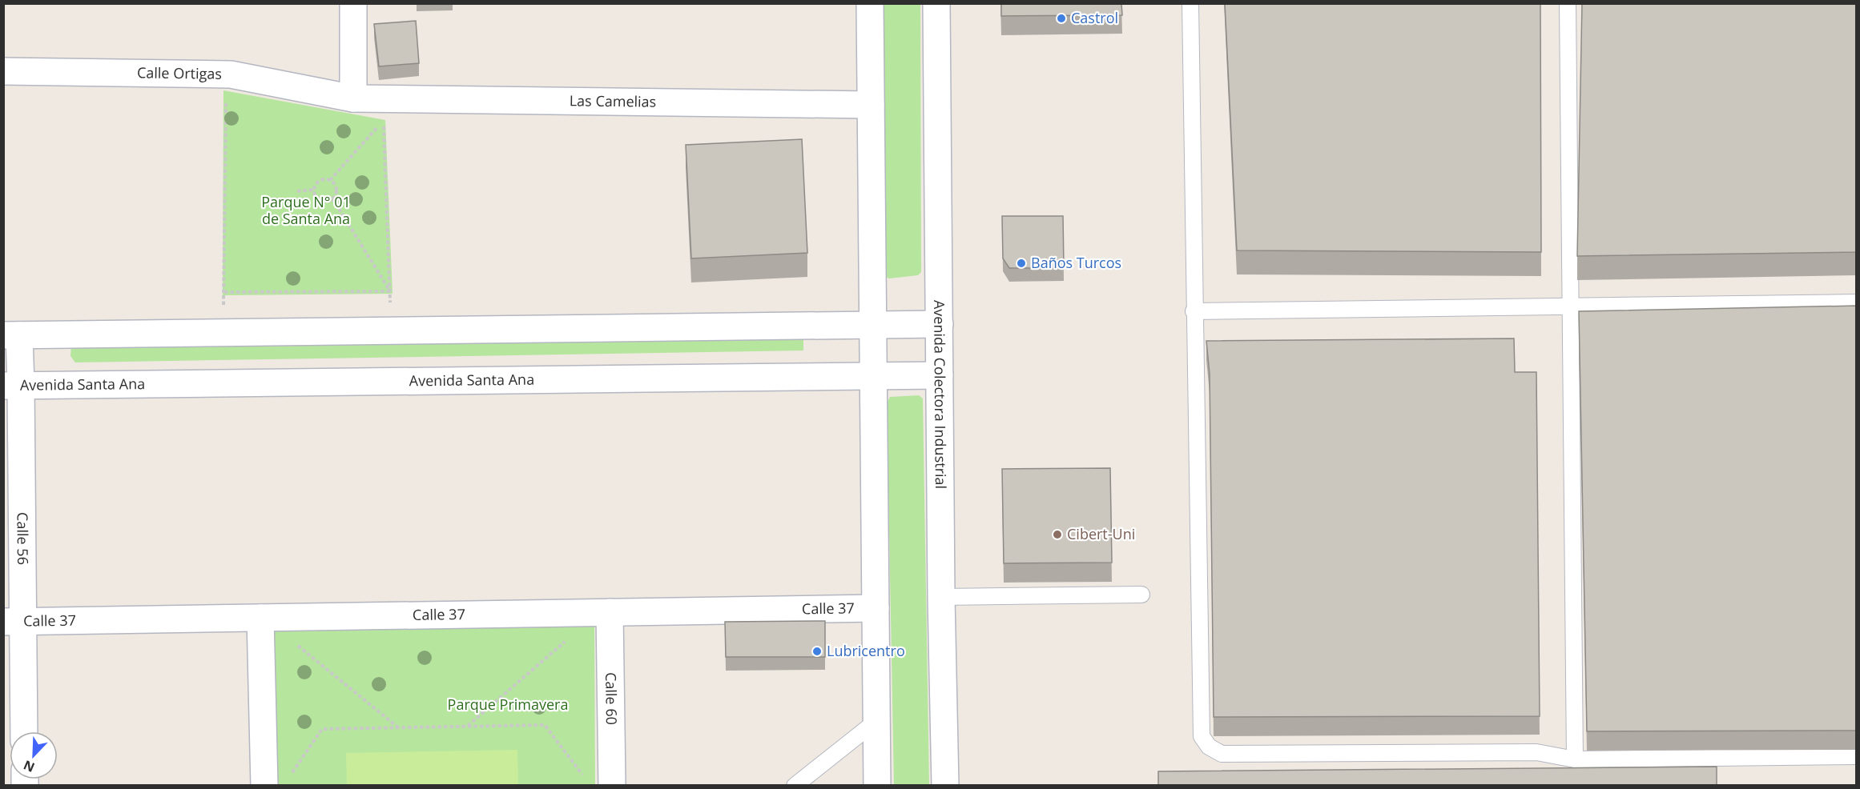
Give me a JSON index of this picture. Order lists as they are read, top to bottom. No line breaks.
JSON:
{"streets":{"street":["Calle Ortigas","Las Camelias","Avenida Santa Ana","Avenida Colectora Industrial","Calle 56","Calle 37","Calle 60"]},"crossings":[["Calle Ortigas","Las Camelias"],["Avenida Santa Ana","Avenida Colectora Industrial"],["Avenida Santa Ana","Calle 56"],["Calle 56","Calle 37"],["Calle 37","Calle 60"]],"parks":["Parque N° 01 de Santa Ana","Parque Primavera"],"places":["Castrol","Baños Turcos","Cibert-Uni","Lubricentro"],"north":"bottom left"}
